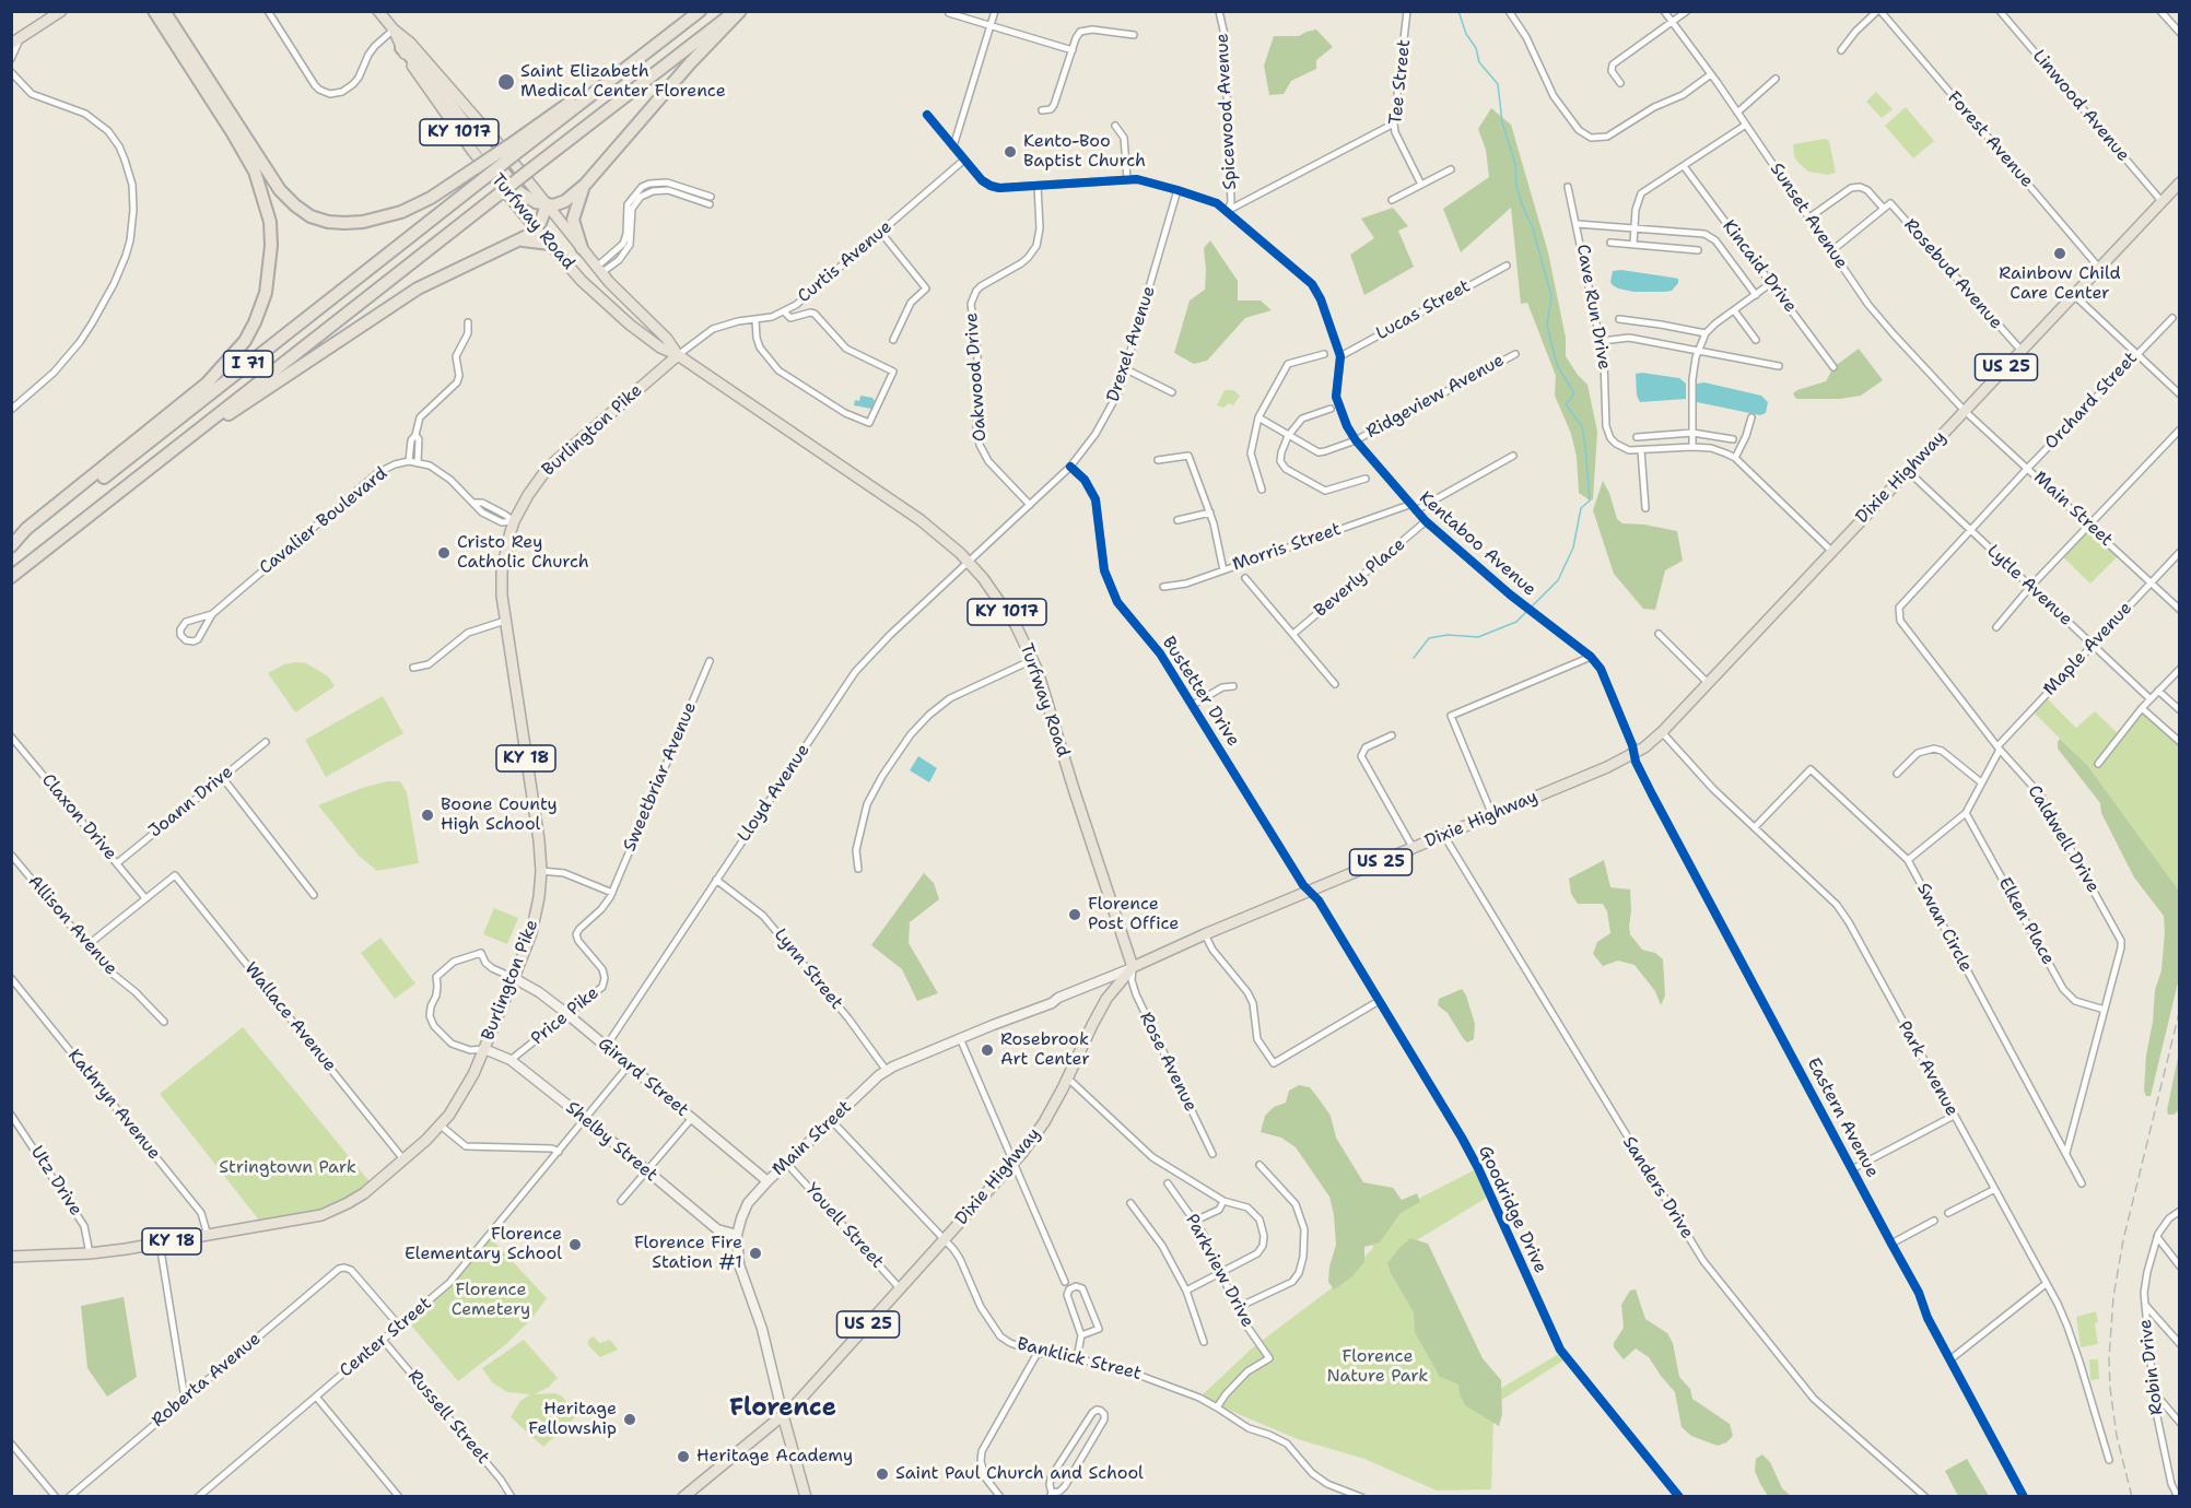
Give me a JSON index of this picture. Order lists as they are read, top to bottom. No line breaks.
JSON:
{"streets":{"highway":["I 71"],"main road":["KY 1017","Turfway Road","US 25","Burlington Pike","Dixie Highway","KY 18"],"street":["Tee Street","Linwood Avenue","Spicewood Avenue","Forest Avenue","Sunset Avenue","Curtis Avenue","Kincaid Drive","Rosebud Avenue","Cave Run Drive","Lucas Street","Drexel Avenue","Oakwood Drive","Ridgeview Avenue","Orchard Street","Main Street","Cavalier Boulevard","Kentaboo Avenue","Morris Street","Beverly Place","Lytle Avenue","Maple Avenue","Bustetter Drive","Sweetbriar Avenue","Lloyd Avenue","Joann Drive","Claxon Drive","Caldwell Drive","Elken Place","Allison Avenue","Swan Circle","Lynn Street","Price Pike","Wallace Avenue","Rose Avenue","Park Avenue","Girard Street","Kathryn Avenue","Eastern Avenue","Shelby Street","Utz Drive","Sanders Drive","Goodridge Drive","Youell Street","Parkview Drive","Center Street","Banklick Street","Robin Drive","Roberta Avenue","Russell Street"]},"crossings":[["Linwood Avenue","Dixie Highway"],["Spicewood Avenue","Kentaboo Avenue"],["Forest Avenue","Dixie Highway"],["Sunset Avenue","Dixie Highway"],["Sunset Avenue","Main Street"],["Turfway Road","Curtis Avenue"],["Turfway Road","Drexel Avenue"],["Turfway Road","Burlington Pike"],["Turfway Road","Dixie Highway"],["Turfway Road","Main Street"],["Turfway Road","Lloyd Avenue"],["Turfway Road","Rose Avenue"],["Curtis Avenue","Burlington Pike"],["Curtis Avenue","Kentaboo Avenue"],["Rosebud Avenue","Dixie Highway"],["Cave Run Drive","Dixie Highway"],["Lucas Street","Kentaboo Avenue"],["Drexel Avenue","Oakwood Drive"],["Drexel Avenue","Kentaboo Avenue"],["Drexel Avenue","Bustetter Drive"],["Drexel Avenue","Lloyd Avenue"],["Oakwood Drive","Kentaboo Avenue"],["Ridgeview Avenue","Kentaboo Avenue"],["Orchard Street","Main Street"],["Orchard Street","Lytle Avenue"],["Orchard Street","Caldwell Drive"],["Burlington Pike","Cavalier Boulevard"],["Burlington Pike","Wallace Avenue"],["Burlington Pike","Girard Street"],["Burlington Pike","Kathryn Avenue"],["Burlington Pike","Shelby Street"],["Burlington Pike","Utz Drive"],["Dixie Highway","Main Street"],["Dixie Highway","Kentaboo Avenue"],["Dixie Highway","Lytle Avenue"],["Dixie Highway","Bustetter Drive"],["Dixie Highway","Rose Avenue"],["Dixie Highway","Park Avenue"],["Dixie Highway","Eastern Avenue"],["Dixie Highway","Sanders Drive"],["Dixie Highway","Goodridge Drive"],["Dixie Highway","Youell Street"],["Dixie Highway","Banklick Street"],["Main Street","Maple Avenue"],["Main Street","Lynn Street"],["Main Street","Rose Avenue"],["Main Street","Girard Street"],["Main Street","Shelby Street"],["Main Street","Youell Street"],["Main Street","Banklick Street"],["Kentaboo Avenue","Morris Street"],["Kentaboo Avenue","Beverly Place"],["Kentaboo Avenue","Eastern Avenue"],["Lytle Avenue","Maple Avenue"],["Maple Avenue","Caldwell Drive"],["Maple Avenue","Elken Place"],["Maple Avenue","Swan Circle"],["Bustetter Drive","Goodridge Drive"],["Sweetbriar Avenue","Price Pike"],["Lloyd Avenue","Lynn Street"],["Lloyd Avenue","Girard Street"],["Joann Drive","Claxon Drive"],["Claxon Drive","Wallace Avenue"],["Caldwell Drive","Elken Place"],["Caldwell Drive","Swan Circle"],["Swan Circle","Park Avenue"],["Price Pike","Girard Street"],["Price Pike","Shelby Street"],["Girard Street","Center Street"],["Shelby Street","Center Street"],["Parkview Drive","Banklick Street"],["Center Street","Roberta Avenue"],["Center Street","Russell Street"]],"districts":["Florence"],"parks":["Stringtown Park","Florence Cemetery","Florence Nature Park"],"places":["Saint Elizabeth Medical Center Florence","Kento-Boo Baptist Church","Rainbow Child Care Center","Cristo Rey Catholic Church","Boone County High School","Florence Post Office","Rosebrook Art Center","Florence Elementary School","Florence Fire Station #1","Heritage Fellowship","Heritage Academy","Saint Paul Church and School"]}
